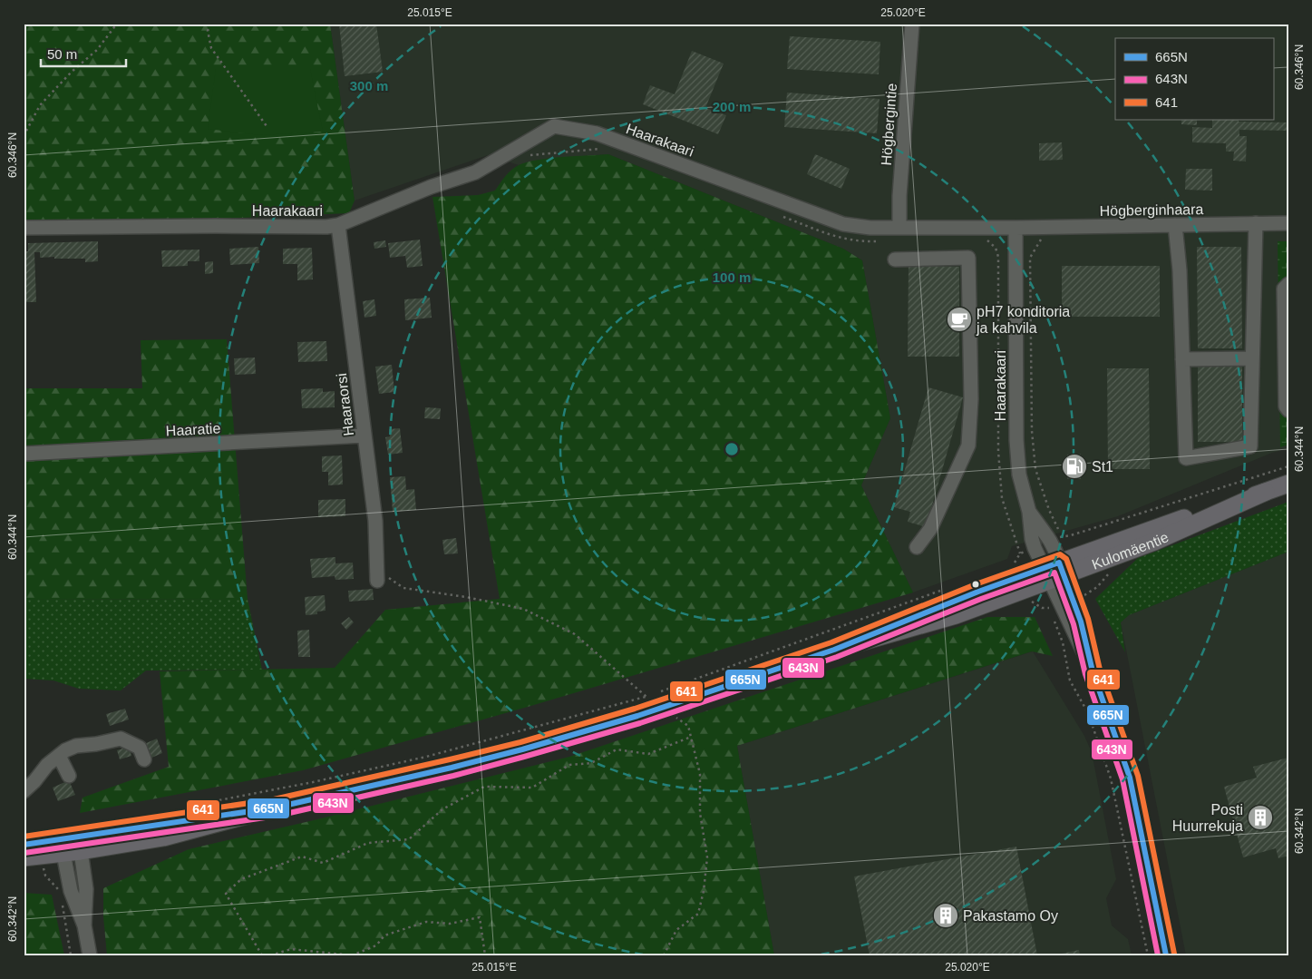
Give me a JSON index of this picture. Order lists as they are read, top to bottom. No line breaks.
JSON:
{"streets":{"main road":["Kulomäentie"],"street":["Högbergintie","Haarakaari","Högberginhaara","Haaraorsi","Haaratie"]},"crossings":[["Högbergintie","Haarakaari"],["Haarakaari","Högberginhaara"],["Haarakaari","Haaraorsi"],["Haarakaari","Kulomäentie"],["Haaraorsi","Haaratie"]],"places":{"cafe":["pH7 konditoria ja kahvila"],"fuel station":["St1"],"building":["Posti Huurrekuja","Pakastamo Oy"]},"lines":["transit line 641","transit line 665N","transit line 643N"],"legend":["665N","643N","641"],"scale_bar":"50 m","coordinates":["25.015°E","25.020°E","60.346°N","60.344°N","60.342°N"],"rings":["300 m","200 m","100 m"]}
